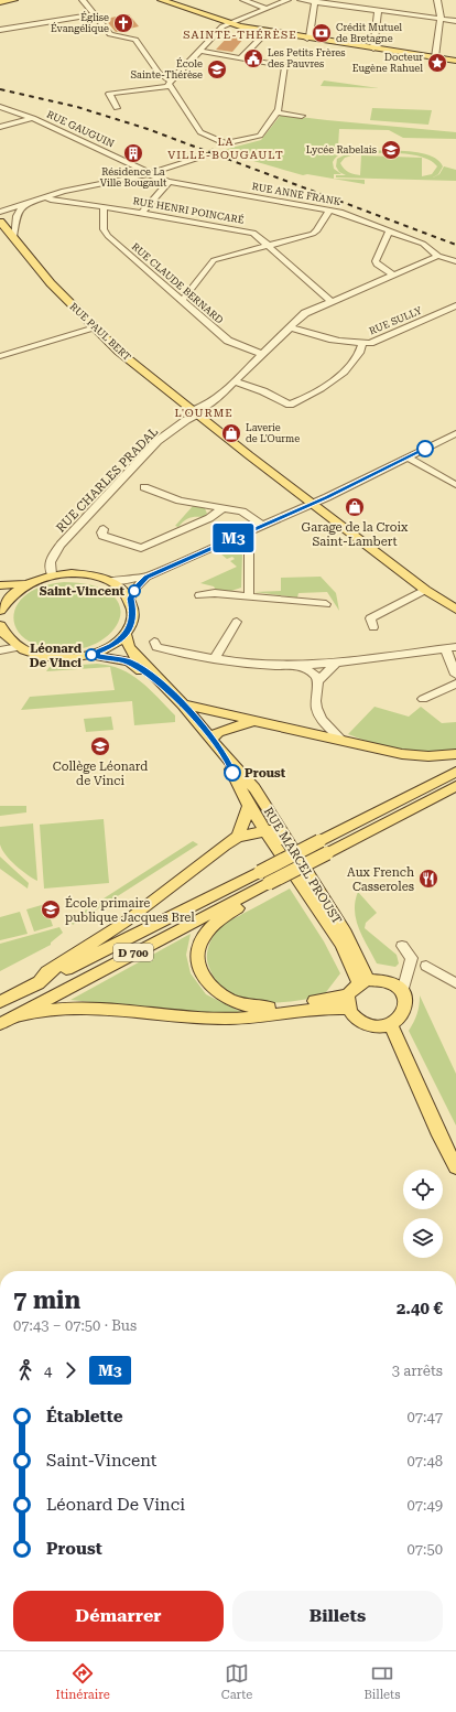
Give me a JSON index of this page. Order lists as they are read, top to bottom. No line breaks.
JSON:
{"streets":{"main road":["RUE PAUL BERT","RUE MARCEL PROUST","D 700"],"street":["RUE GAUGUIN","RUE ANNE FRANK","RUE HENRI POINCARÉ","RUE CLAUDE BERNARD","RUE SULLY","RUE CHARLES PRADAL"]},"crossings":[["RUE GAUGUIN","RUE ANNE FRANK"],["RUE ANNE FRANK","RUE CHARLES PRADAL"],["RUE HENRI POINCARÉ","RUE CLAUDE BERNARD"],["RUE HENRI POINCARÉ","RUE CHARLES PRADAL"],["RUE CLAUDE BERNARD","RUE CHARLES PRADAL"],["RUE SULLY","RUE CHARLES PRADAL"],["RUE PAUL BERT","RUE CHARLES PRADAL"]],"districts":["SAINTE-THÉRÈSE","LA VILLE-BOUGAULT","L'OURME"],"places":{"church":["Église Évangélique"],"bank":["Crédit Mutuel de Bretagne"],"public building":["Les Petits Frères des Pauvres"],"place":["Docteur Eugène Rahuel"],"school or university":["École Sainte-Thérèse","Lycée Rabelais","Collège Léonard de Vinci","École primaire publique Jacques Brel"],"building":["Résidence La Ville Bougault"],"shop":["Laverie de L'Ourme","Garage de la Croix Saint-Lambert"],"other":["Saint-Vincent","Léonard De Vinci","Proust"],"restaurant":["Aux French Casseroles"]},"lines":["bus line M3"],"page":{"on_map":"M3","heading":["7 min","07:43 – 07:50 · Bus","2.40 €"],"legs":["4","M3","3 arrêts"],"list":[{"name":"Établette","value":"07:47"},{"name":"Saint-Vincent","value":"07:48"},{"name":"Léonard De Vinci","value":"07:49"},{"name":"Proust","value":"07:50"}],"buttons":["Démarrer","Billets"],"tabs":["Itinéraire","Carte","Billets"]}}
